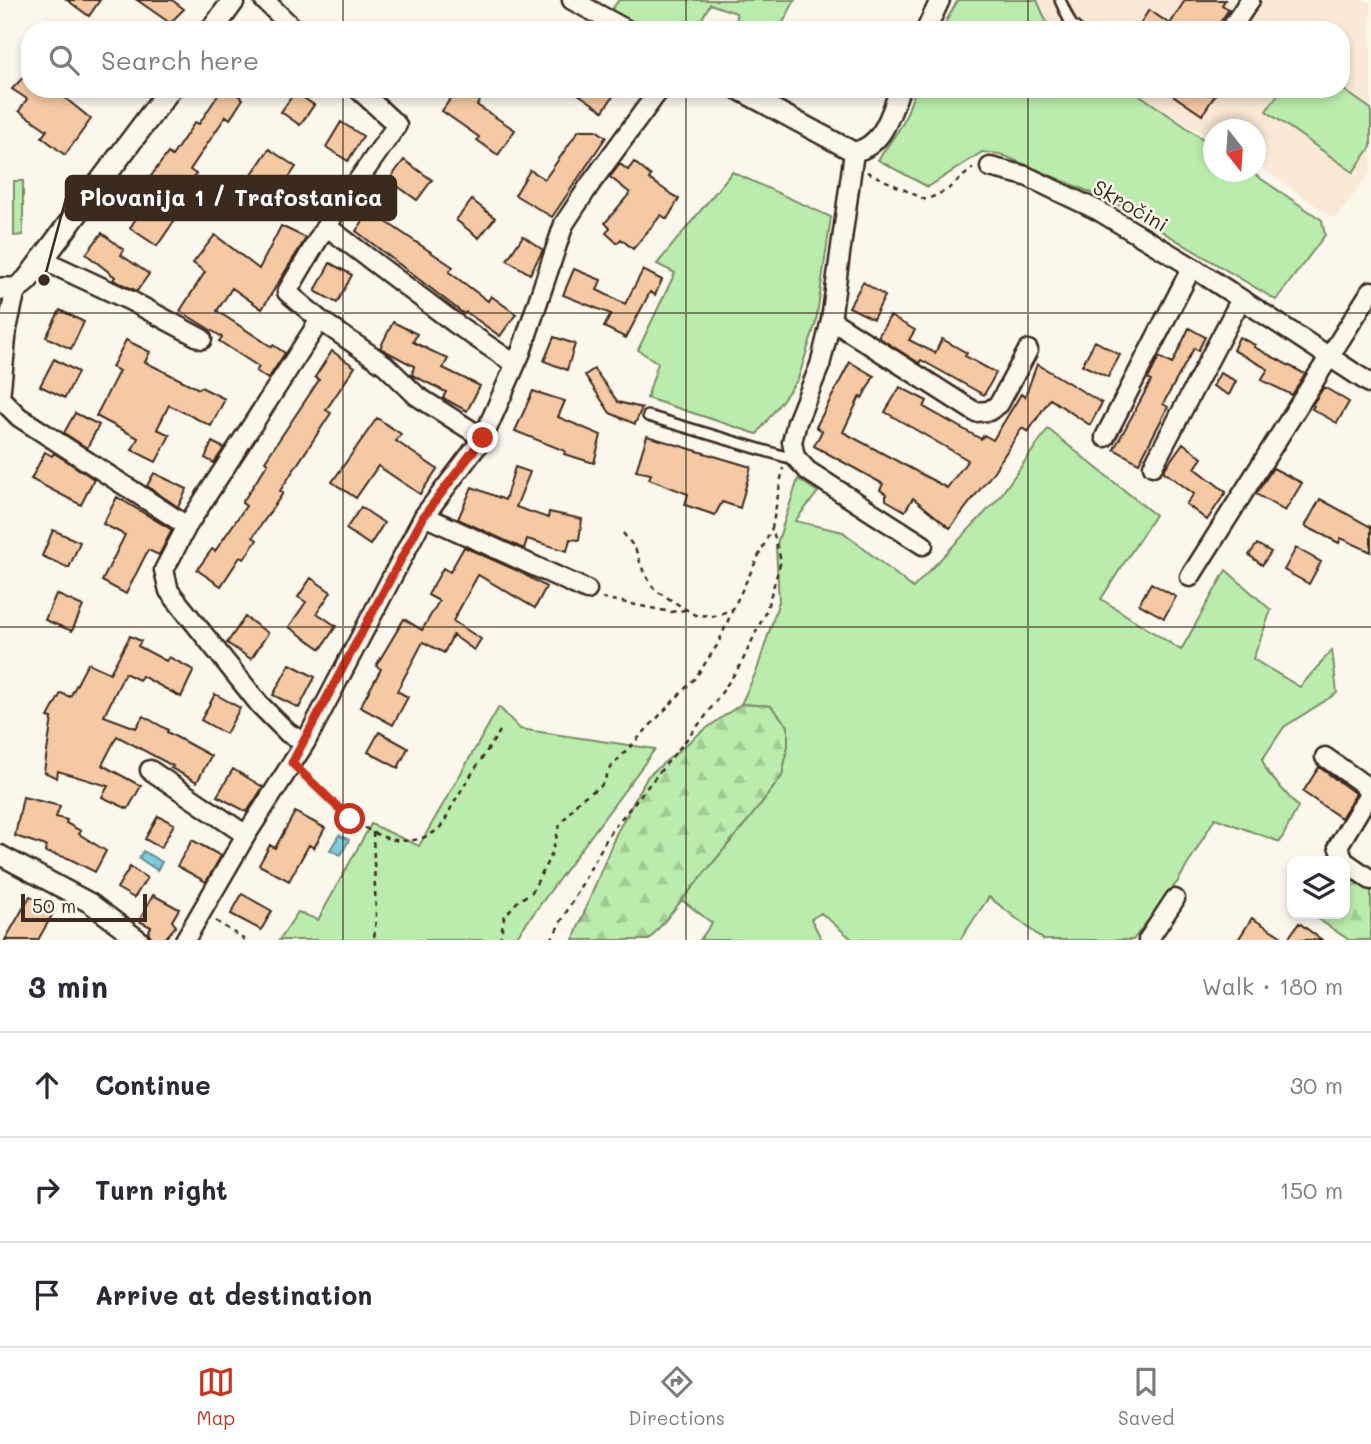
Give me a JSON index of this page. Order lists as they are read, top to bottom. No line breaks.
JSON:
{"streets":{"street":["Skročini"]},"places":["Plovanija 1 / Trafostanica"],"scale_bar":"50 m","north":"bottom","page":{"search":"Search here","scale":"50 m","heading":["3 min","Walk · 180 m"],"list":[["Continue","30 m"],["Turn right","150 m"],"Arrive at destination"],"nav":["Map","Directions","Saved"]}}
